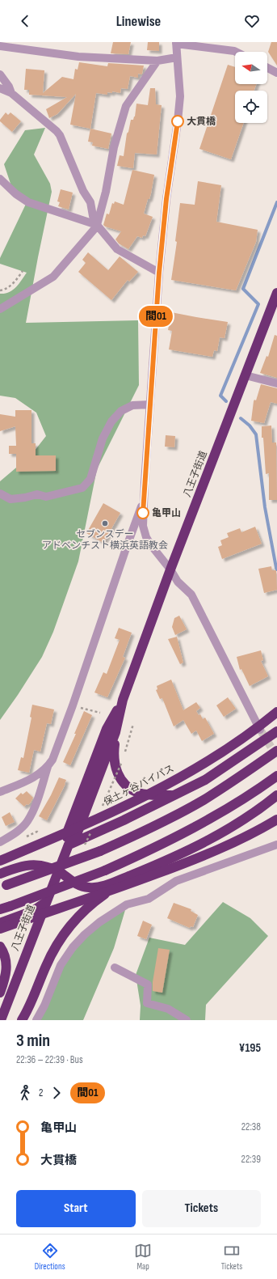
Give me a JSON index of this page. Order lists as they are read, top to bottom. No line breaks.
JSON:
{"streets":{"highway":["八王子街道","保土ヶ谷バイパス"]},"places":["大貫橋","亀甲山","セブンスデー アドベンチスト横浜英語教会"],"lines":["bus line 間01"],"north":"left","page":{"header":"Linewise","on_map":"間01","heading":["3 min","22:36 – 22:39 · Bus","¥195"],"legs":["2","間01"],"list":[{"name":"亀甲山","value":"22:38"},{"name":"大貫橋","value":"22:39"}],"buttons":["Start","Tickets"],"tabs":["Directions","Map","Tickets"]}}
